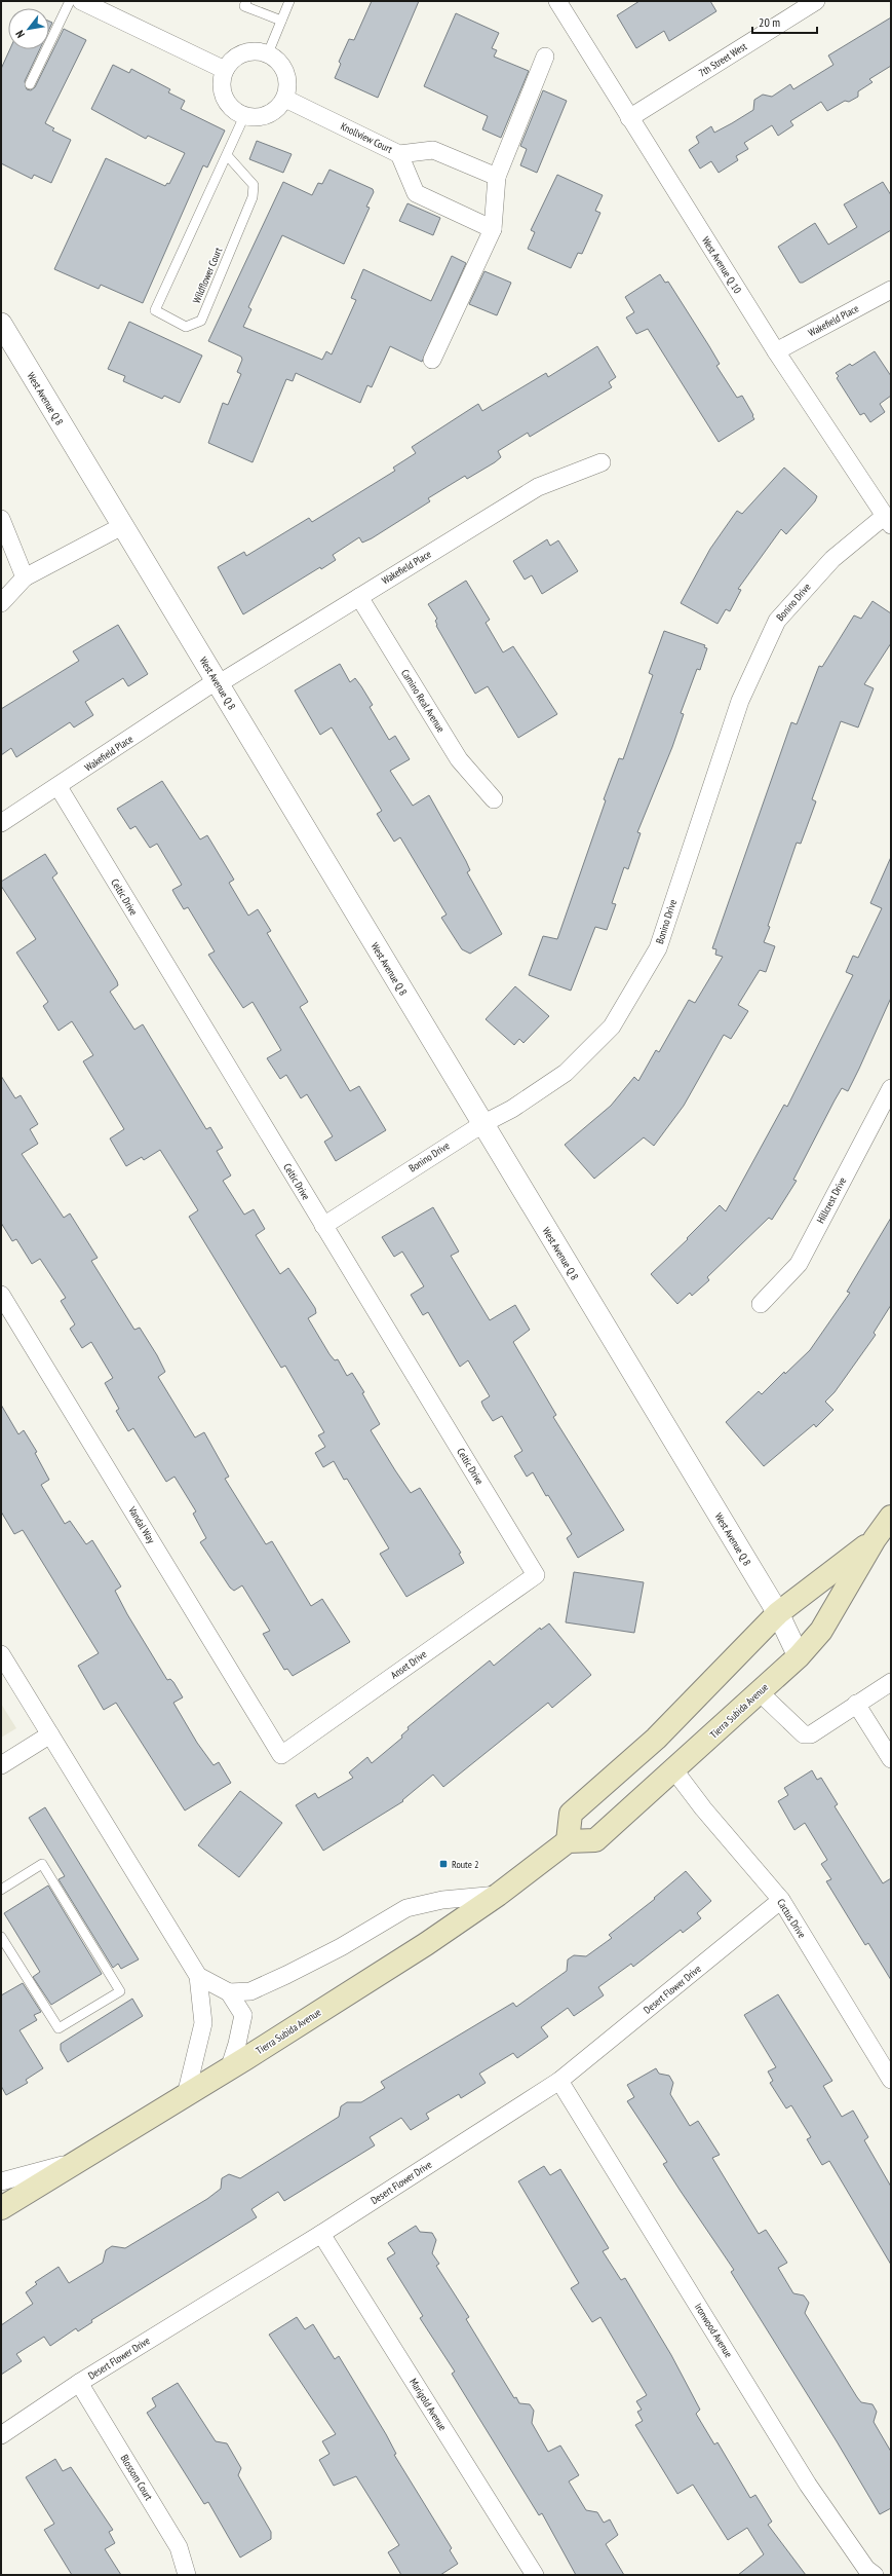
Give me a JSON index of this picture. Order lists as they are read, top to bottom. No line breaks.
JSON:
{"streets":{"main road":["Tierra Subida Avenue"],"street":["7th Street West","Knollview Court","West Avenue Q 10","Wakefield Place","West Avenue Q 8","Bonino Drive","Camino Real Avenue","Celtic Drive","Hillcrest Drive","Vandal Way","Anset Drive","Cactus Drive","Desert Flower Drive","Ironwood Avenue","Marigold Avenue","Blossom Court"],"lane":["Wildflower Court"]},"crossings":[["7th Street West","West Avenue Q 10"],["Knollview Court","Wildflower Court"],["West Avenue Q 10","Wakefield Place"],["West Avenue Q 10","Bonino Drive"],["Wakefield Place","West Avenue Q 8"],["Wakefield Place","Camino Real Avenue"],["Wakefield Place","Celtic Drive"],["West Avenue Q 8","Bonino Drive"],["West Avenue Q 8","Tierra Subida Avenue"],["Bonino Drive","Celtic Drive"],["Celtic Drive","Anset Drive"],["Vandal Way","Anset Drive"],["Tierra Subida Avenue","Cactus Drive"],["Cactus Drive","Desert Flower Drive"],["Desert Flower Drive","Ironwood Avenue"],["Desert Flower Drive","Marigold Avenue"],["Desert Flower Drive","Blossom Court"]],"places":{"transit":["Route 2"]},"scale_bar":"20 m","north":"bottom left"}
